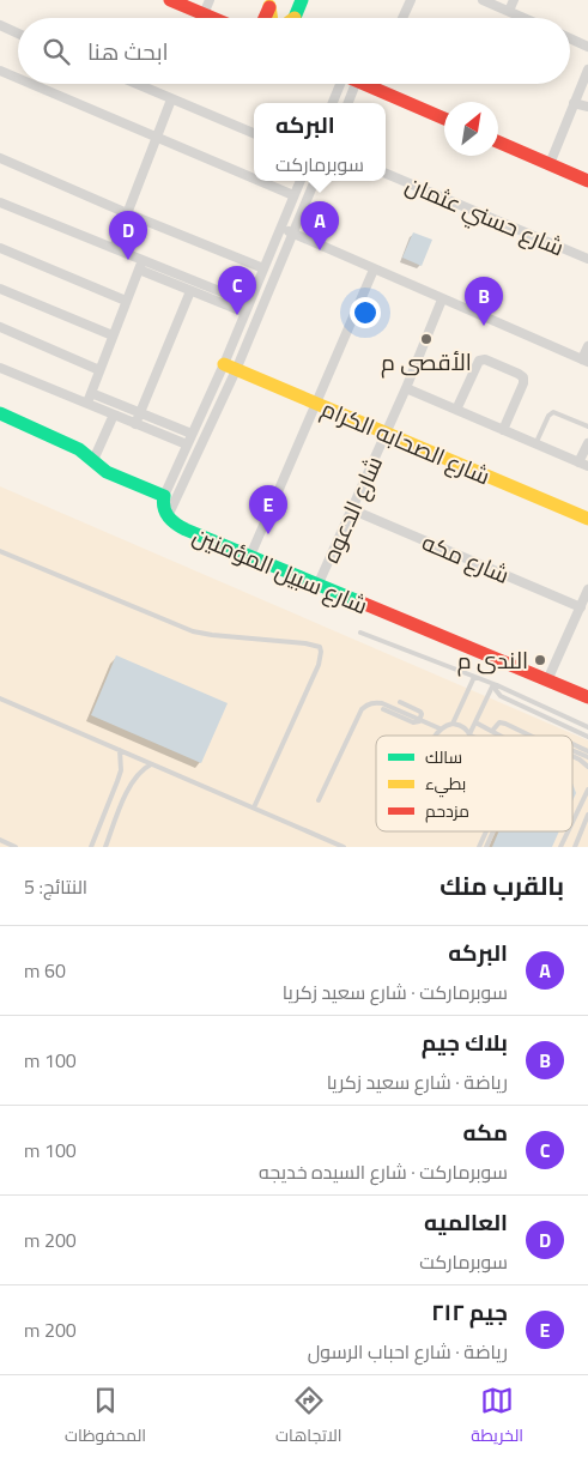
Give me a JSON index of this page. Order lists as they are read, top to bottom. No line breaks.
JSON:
{"streets":{"street":["شارع حسني عثمان","شارع الصحابه الكرام","شارع الدعوه","شارع مكه","شارع سبيل المؤمنين"]},"crossings":[["شارع الصحابه الكرام","شارع الدعوه"],["شارع الدعوه","شارع مكه"],["شارع الدعوه","شارع سبيل المؤمنين"]],"places":["الأقصى م","الندى م"],"legend":["سالك","بطيء","مزدحم"],"north":"top right","page":{"search":"ابحث هنا","popup":["البركه","سوبرماركت"],"pins":["A","D","C","B","E"],"heading":["بالقرب منك","النتائج: 5"],"list":[{"mark":"A","name":"البركه","note":"سوبرماركت · شارع سعيد زكريا","value":"60 m"},{"mark":"B","name":"بلاك جيم","note":"رياضة · شارع سعيد زكريا","value":"100 m"},{"mark":"C","name":"مكه","note":"سوبرماركت · شارع السيده خديجه","value":"100 m"},{"mark":"D","name":"العالميه","note":"سوبرماركت","value":"200 m"},{"mark":"E","name":"جيم ٢١٢","note":"رياضة · شارع احباب الرسول","value":"200 m"}],"nav":["الخريطة","الاتجاهات","المحفوظات"]}}
